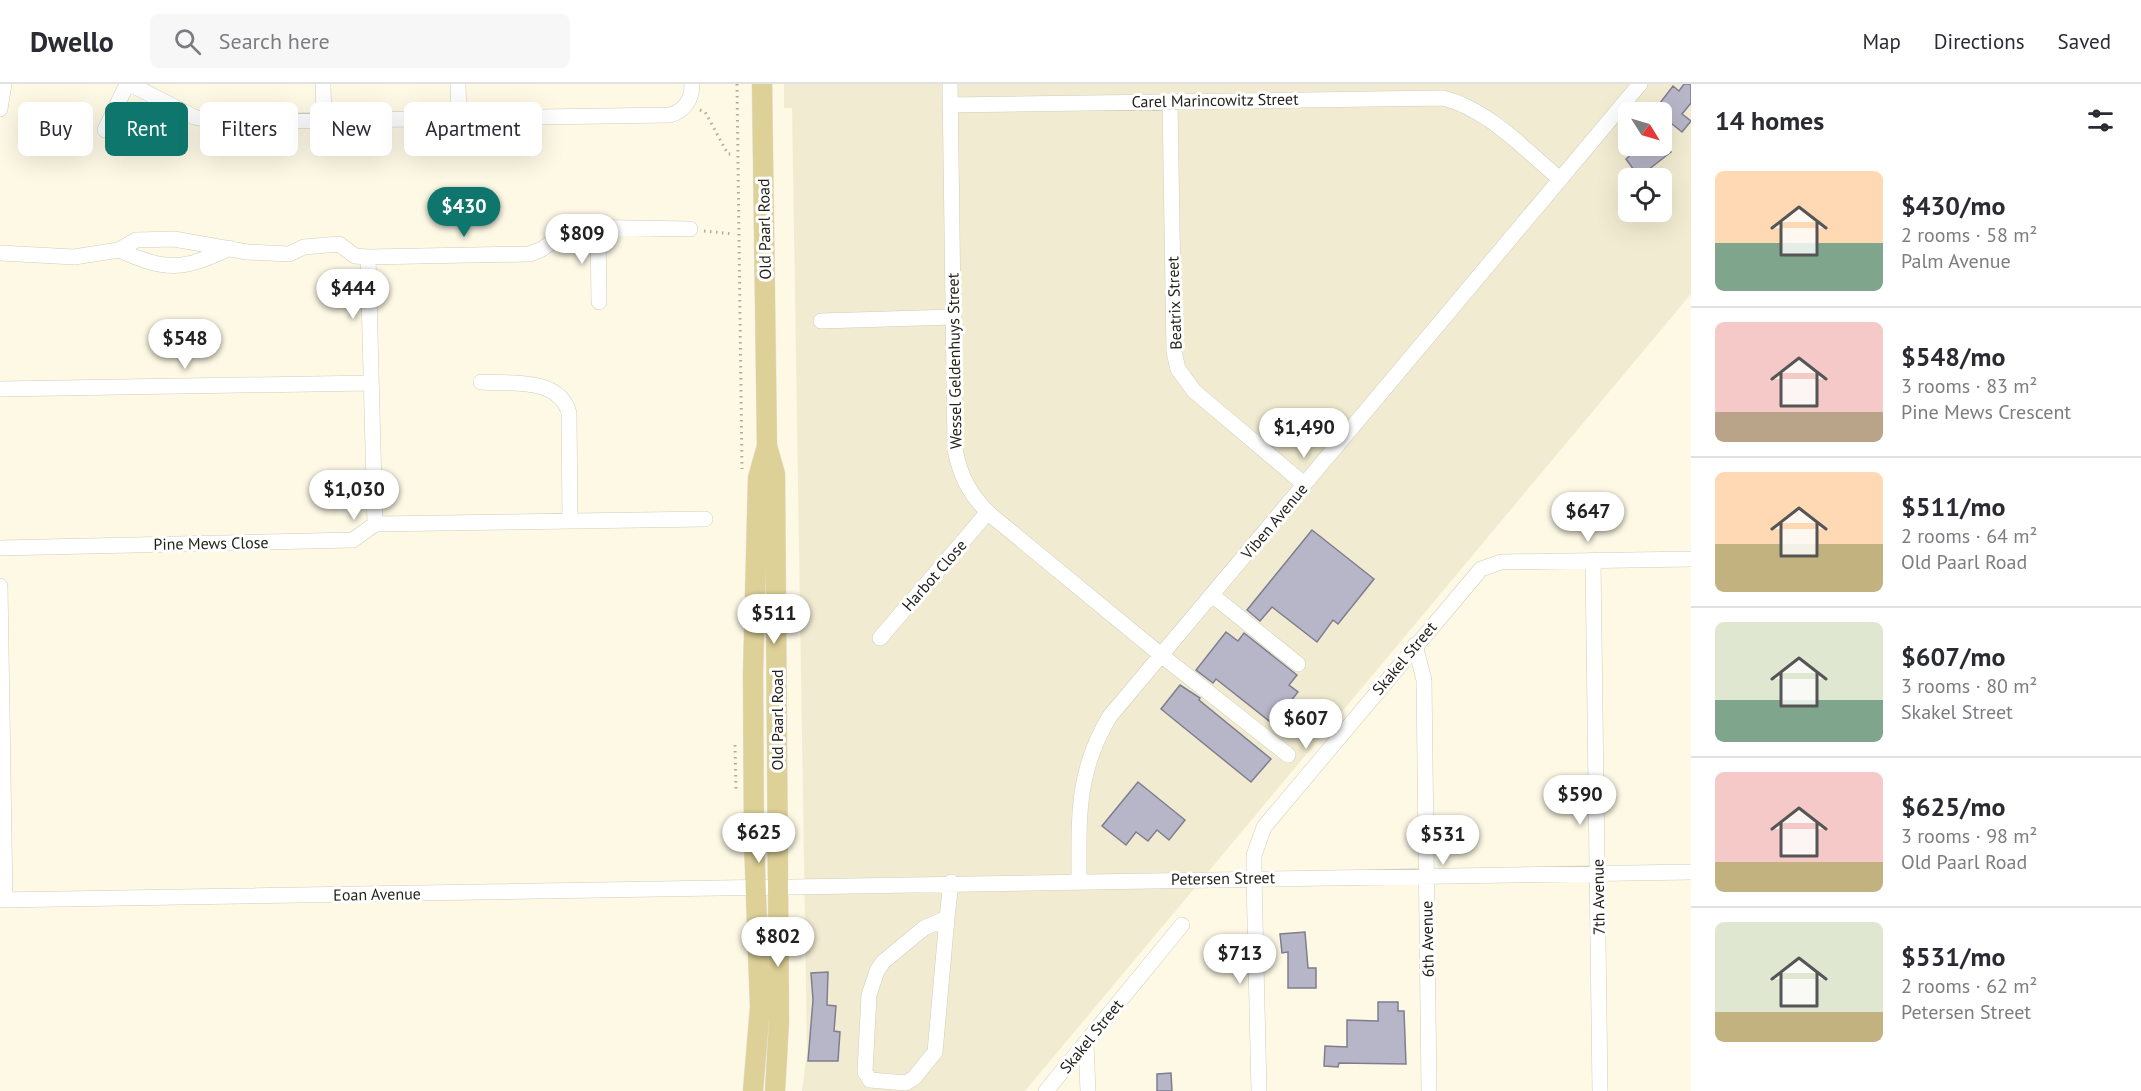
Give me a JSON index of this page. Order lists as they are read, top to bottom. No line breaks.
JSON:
{"streets":{"main road":["Old Paarl Road"],"street":["Carel Marincowitz Street","Beatrix Street","Wessel Geldenhuys Street","Viben Avenue","Pine Mews Close","Harbot Close","Skakel Street","Petersen Street","Eoan Avenue","7th Avenue","6th Avenue"]},"crossings":[["Carel Marincowitz Street","Beatrix Street"],["Carel Marincowitz Street","Wessel Geldenhuys Street"],["Carel Marincowitz Street","Viben Avenue"],["Old Paarl Road","Petersen Street"],["Old Paarl Road","Eoan Avenue"],["Beatrix Street","Viben Avenue"],["Wessel Geldenhuys Street","Viben Avenue"],["Wessel Geldenhuys Street","Harbot Close"],["Viben Avenue","Petersen Street"],["Skakel Street","Petersen Street"],["Skakel Street","7th Avenue"],["Skakel Street","6th Avenue"],["Petersen Street","Eoan Avenue"],["Petersen Street","7th Avenue"],["Petersen Street","6th Avenue"]],"north":"bottom right","page":{"header":"Dwello","search":"Search here","nav":["Map","Directions","Saved"],"heading":"14 homes","chip":["Buy","Rent","Filters","New","Apartment"],"list":[{"name":"$430/mo","note":"2 rooms · 58 m² · Palm Avenue"},{"name":"$548/mo","note":"3 rooms · 83 m² · Pine Mews Crescent"},{"name":"$511/mo","note":"2 rooms · 64 m² · Old Paarl Road"},{"name":"$607/mo","note":"3 rooms · 80 m² · Skakel Street"},{"name":"$625/mo","note":"3 rooms · 98 m² · Old Paarl Road"},{"name":"$531/mo","note":"2 rooms · 62 m² · Petersen Street"}],"price":["$430","$809","$444","$548","$1,490","$1,030","$647","$511","$607","$590","$625","$531","$802","$713"]}}
